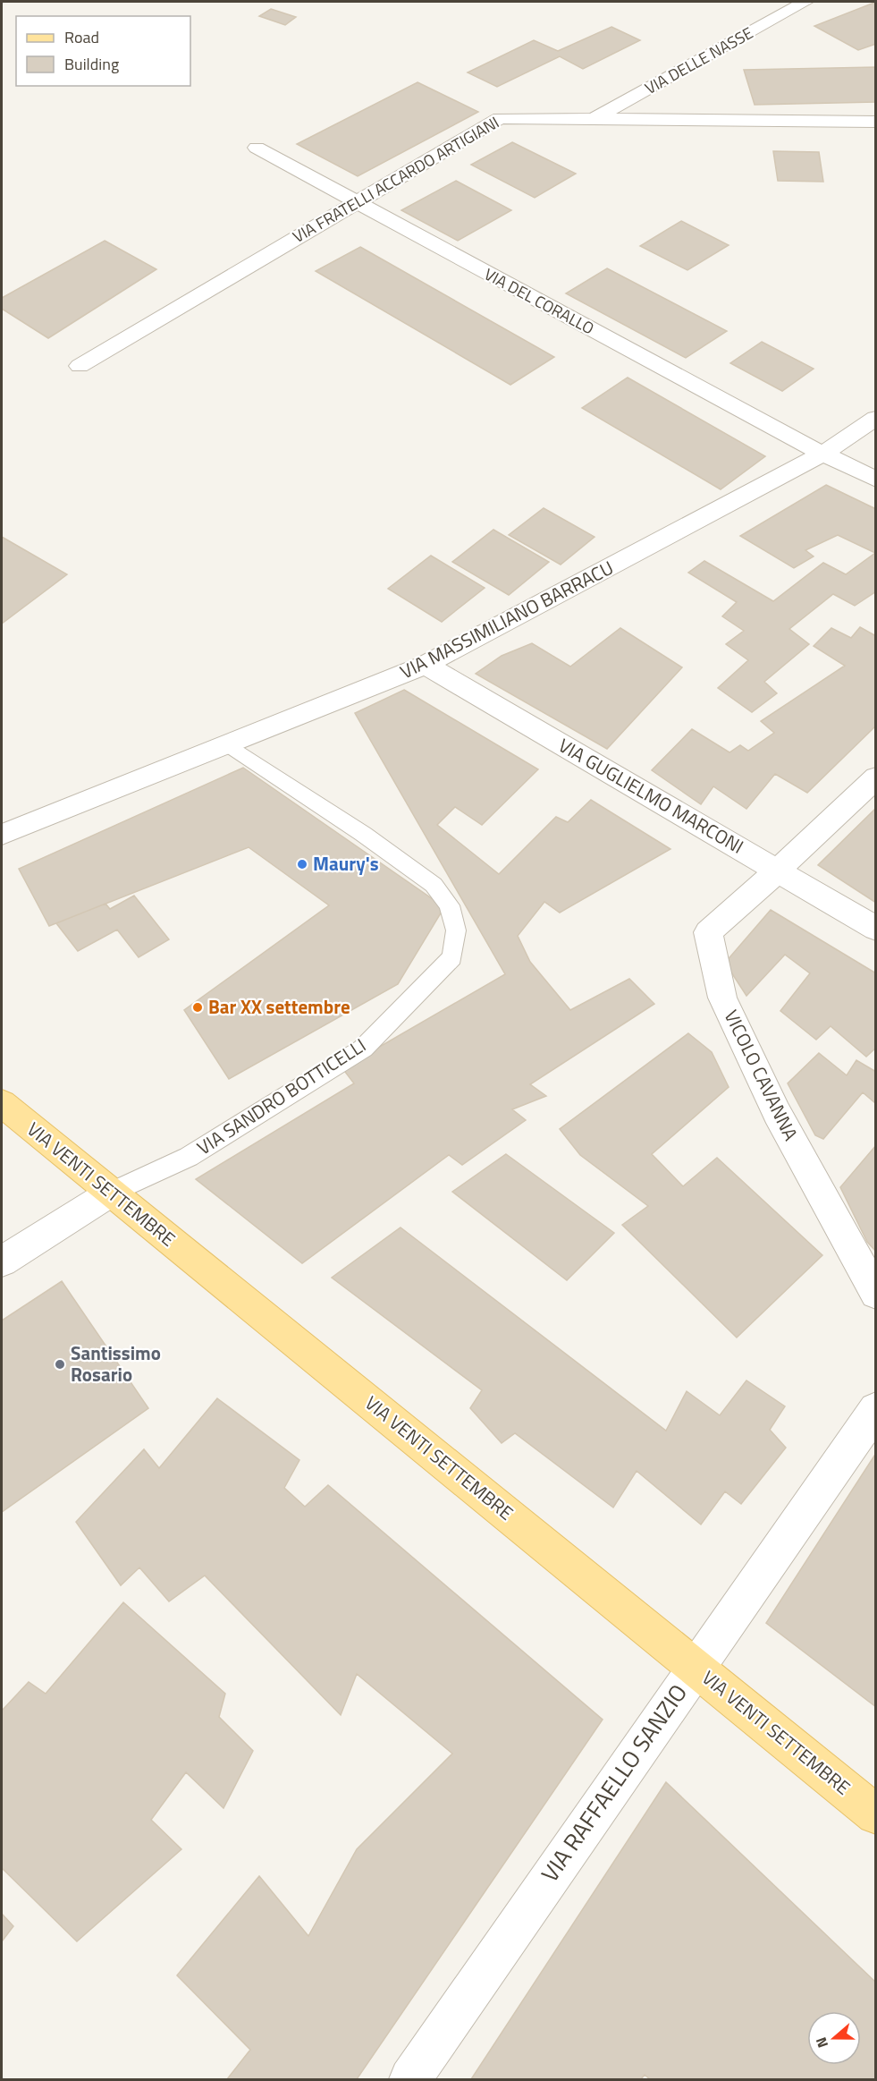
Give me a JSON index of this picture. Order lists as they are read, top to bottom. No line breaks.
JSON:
{"streets":{"main road":["VIA VENTI SETTEMBRE"],"street":["VIA DELLE NASSE","VIA FRATELLI ACCARDO ARTIGIANI","VIA DEL CORALLO","VIA MASSIMILIANO BARRACU","VIA GUGLIELMO MARCONI","VICOLO CAVANNA","VIA SANDRO BOTTICELLI","VIA RAFFAELLO SANZIO"]},"crossings":[["VIA DELLE NASSE","VIA FRATELLI ACCARDO ARTIGIANI"],["VIA FRATELLI ACCARDO ARTIGIANI","VIA DEL CORALLO"],["VIA DEL CORALLO","VIA MASSIMILIANO BARRACU"],["VIA MASSIMILIANO BARRACU","VIA GUGLIELMO MARCONI"],["VIA MASSIMILIANO BARRACU","VIA SANDRO BOTTICELLI"],["VIA GUGLIELMO MARCONI","VICOLO CAVANNA"],["VIA SANDRO BOTTICELLI","VIA VENTI SETTEMBRE"],["VIA VENTI SETTEMBRE","VIA RAFFAELLO SANZIO"]],"places":["Maury's","Bar XX settembre","Santissimo Rosario"],"legend":["Road","Building"],"north":"left"}
